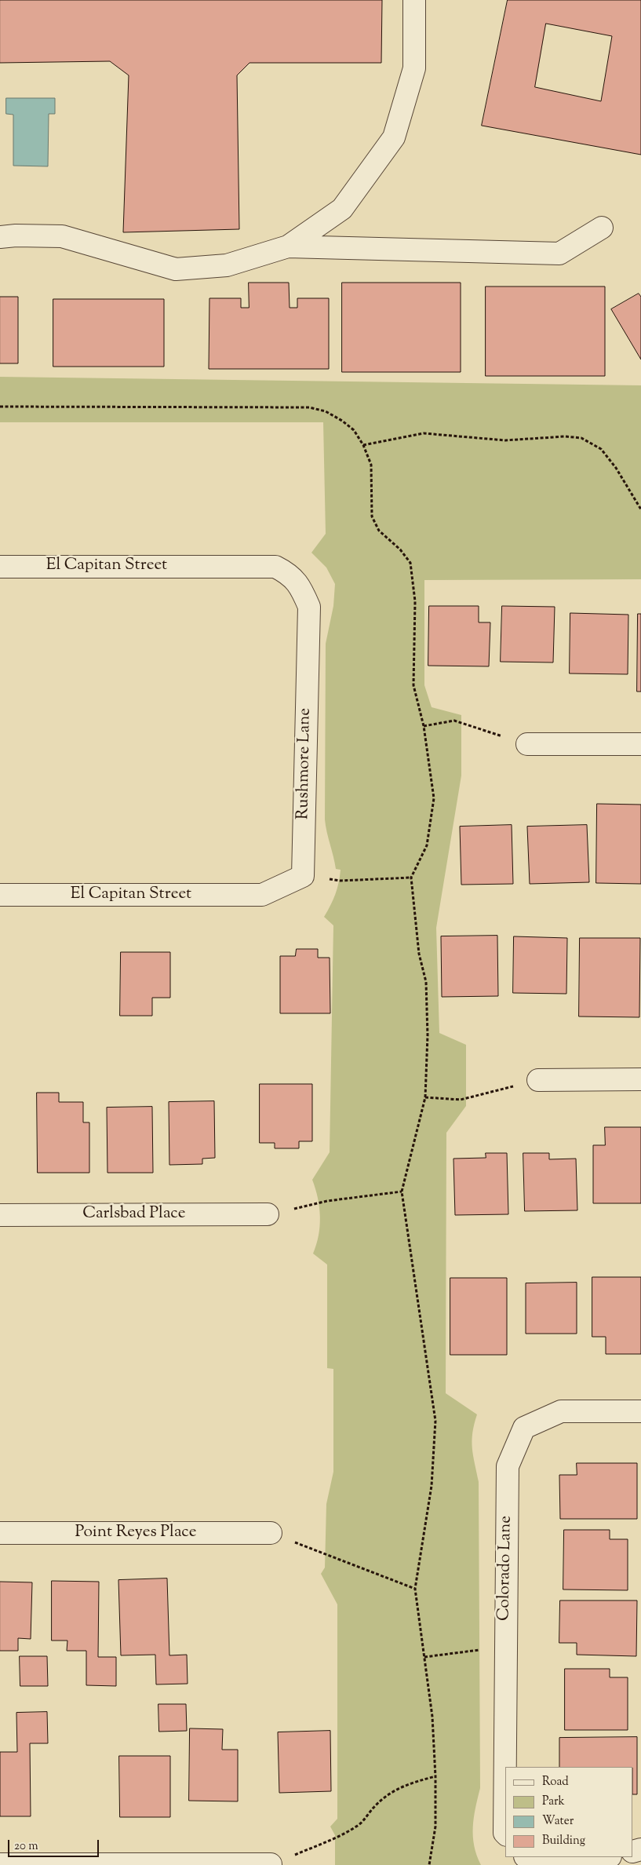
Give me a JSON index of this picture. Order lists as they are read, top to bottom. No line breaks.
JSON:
{"streets":{"street":["El Capitan Street","Rushmore Lane","Carlsbad Place","Point Reyes Place","Colorado Lane"]},"crossings":[["El Capitan Street","Rushmore Lane"]],"legend":["Road","Park","Water","Building"],"scale_bar":"20 m"}
